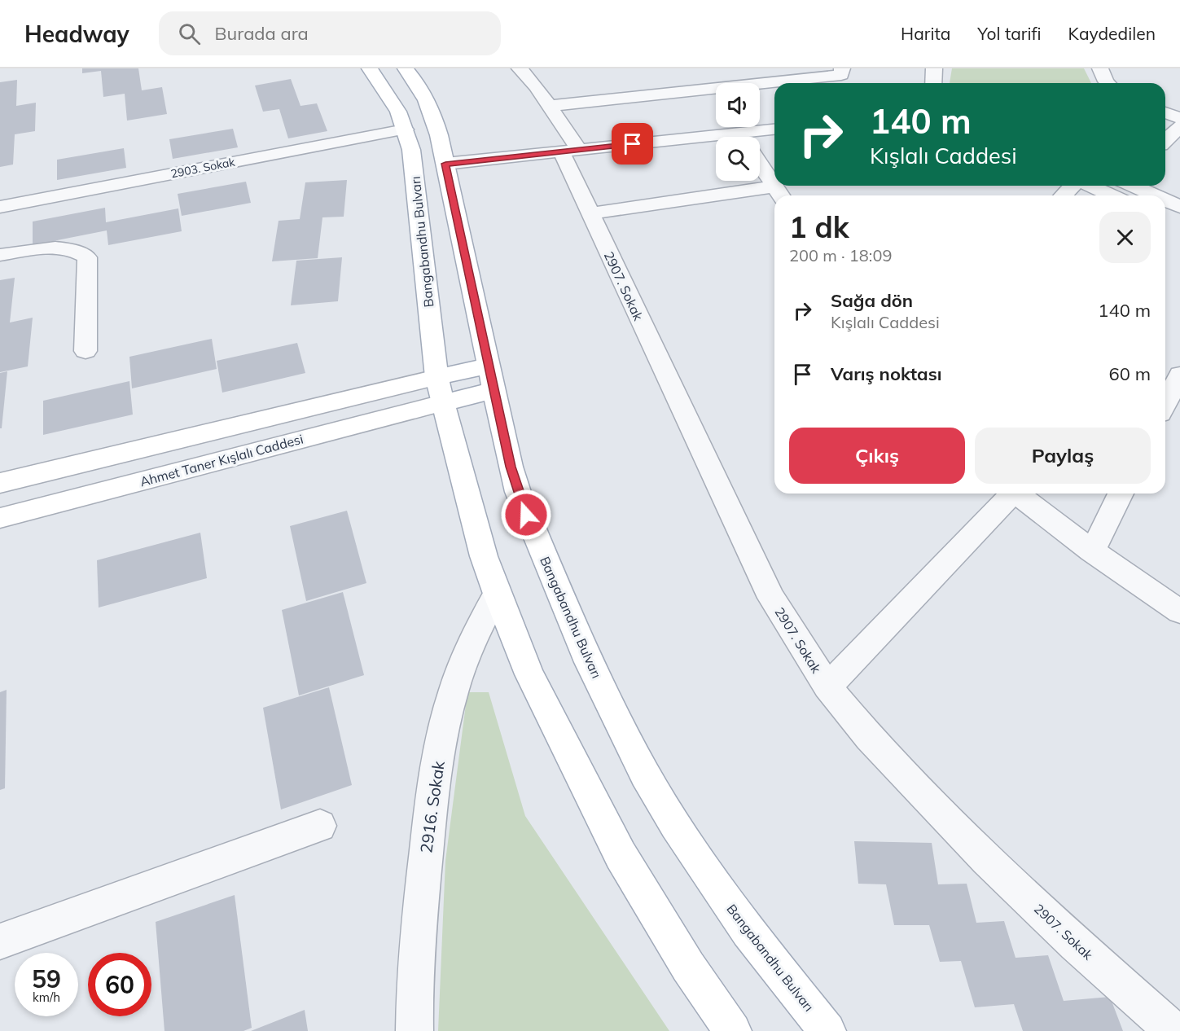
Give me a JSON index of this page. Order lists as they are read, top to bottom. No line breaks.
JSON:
{"streets":{"main road":["Bangabandhu Bulvarı","Ahmet Taner Kışlalı Caddesi"],"street":["2903. Sokak","2907. Sokak","2916. Sokak"]},"crossings":[["2903. Sokak","Bangabandhu Bulvarı"],["Bangabandhu Bulvarı","Ahmet Taner Kışlalı Caddesi"],["Bangabandhu Bulvarı","2916. Sokak"]],"page":{"header":"Headway","search":"Burada ara","nav":["Harita","Yol tarifi","Kaydedilen"],"turn":["140 m","Kışlalı Caddesi"],"heading":["1 dk","200 m · 18:09"],"list":[{"name":"Sağa dön","note":"Kışlalı Caddesi","value":"140 m"},{"name":"Varış noktası","value":"60 m"}],"buttons":["Çıkış","Paylaş"],"speed":"59 km/h","limit":"60"}}
